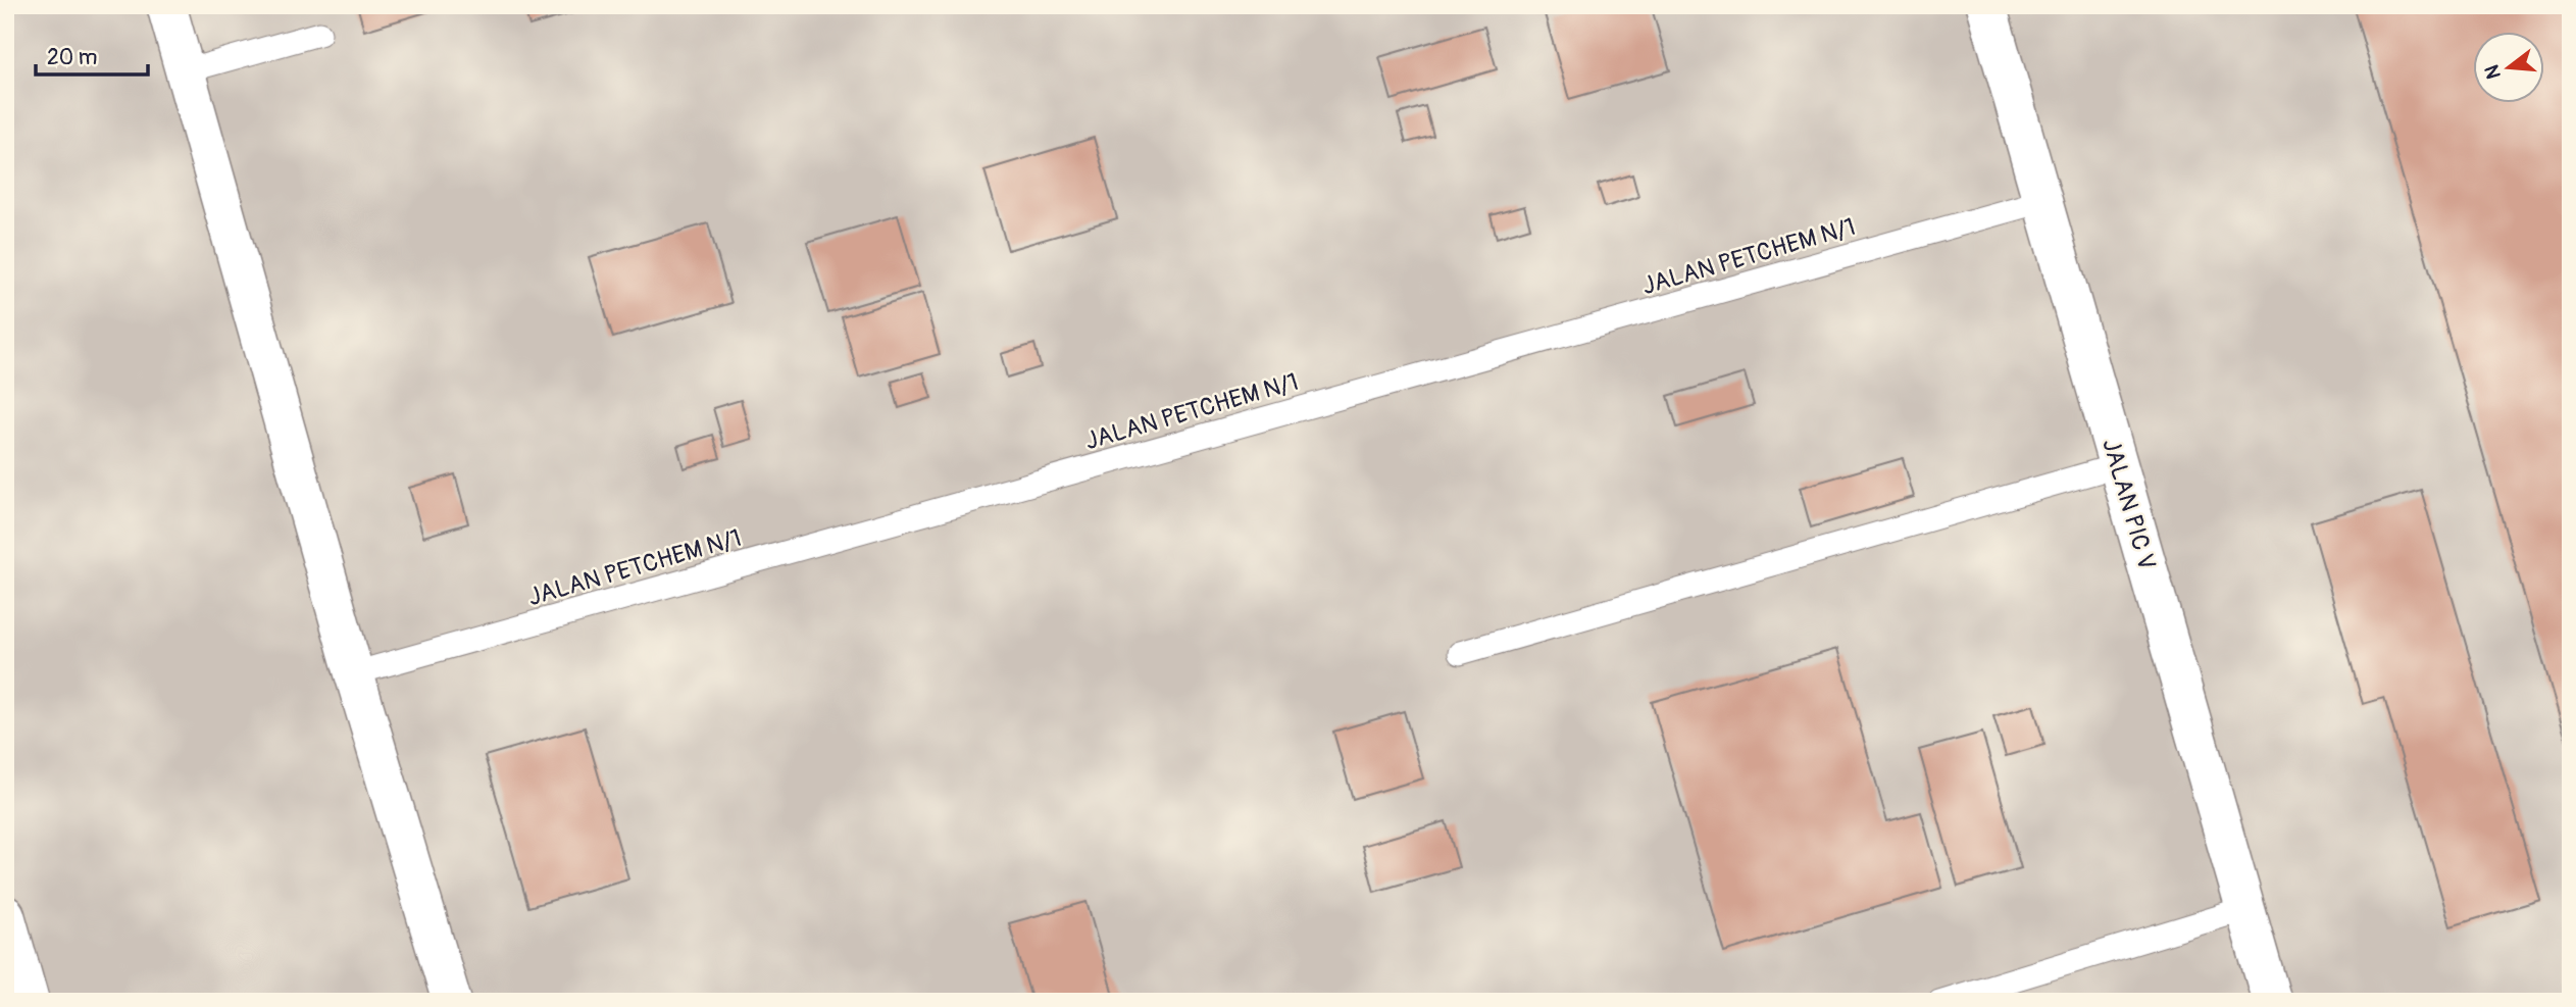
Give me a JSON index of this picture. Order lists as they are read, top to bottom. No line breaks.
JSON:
{"streets":{"street":["JALAN PIC V"],"lane":["JALAN PETCHEM N/1"]},"crossings":[["JALAN PETCHEM N/1","JALAN PIC V"]],"scale_bar":"20 m","north":"left"}
